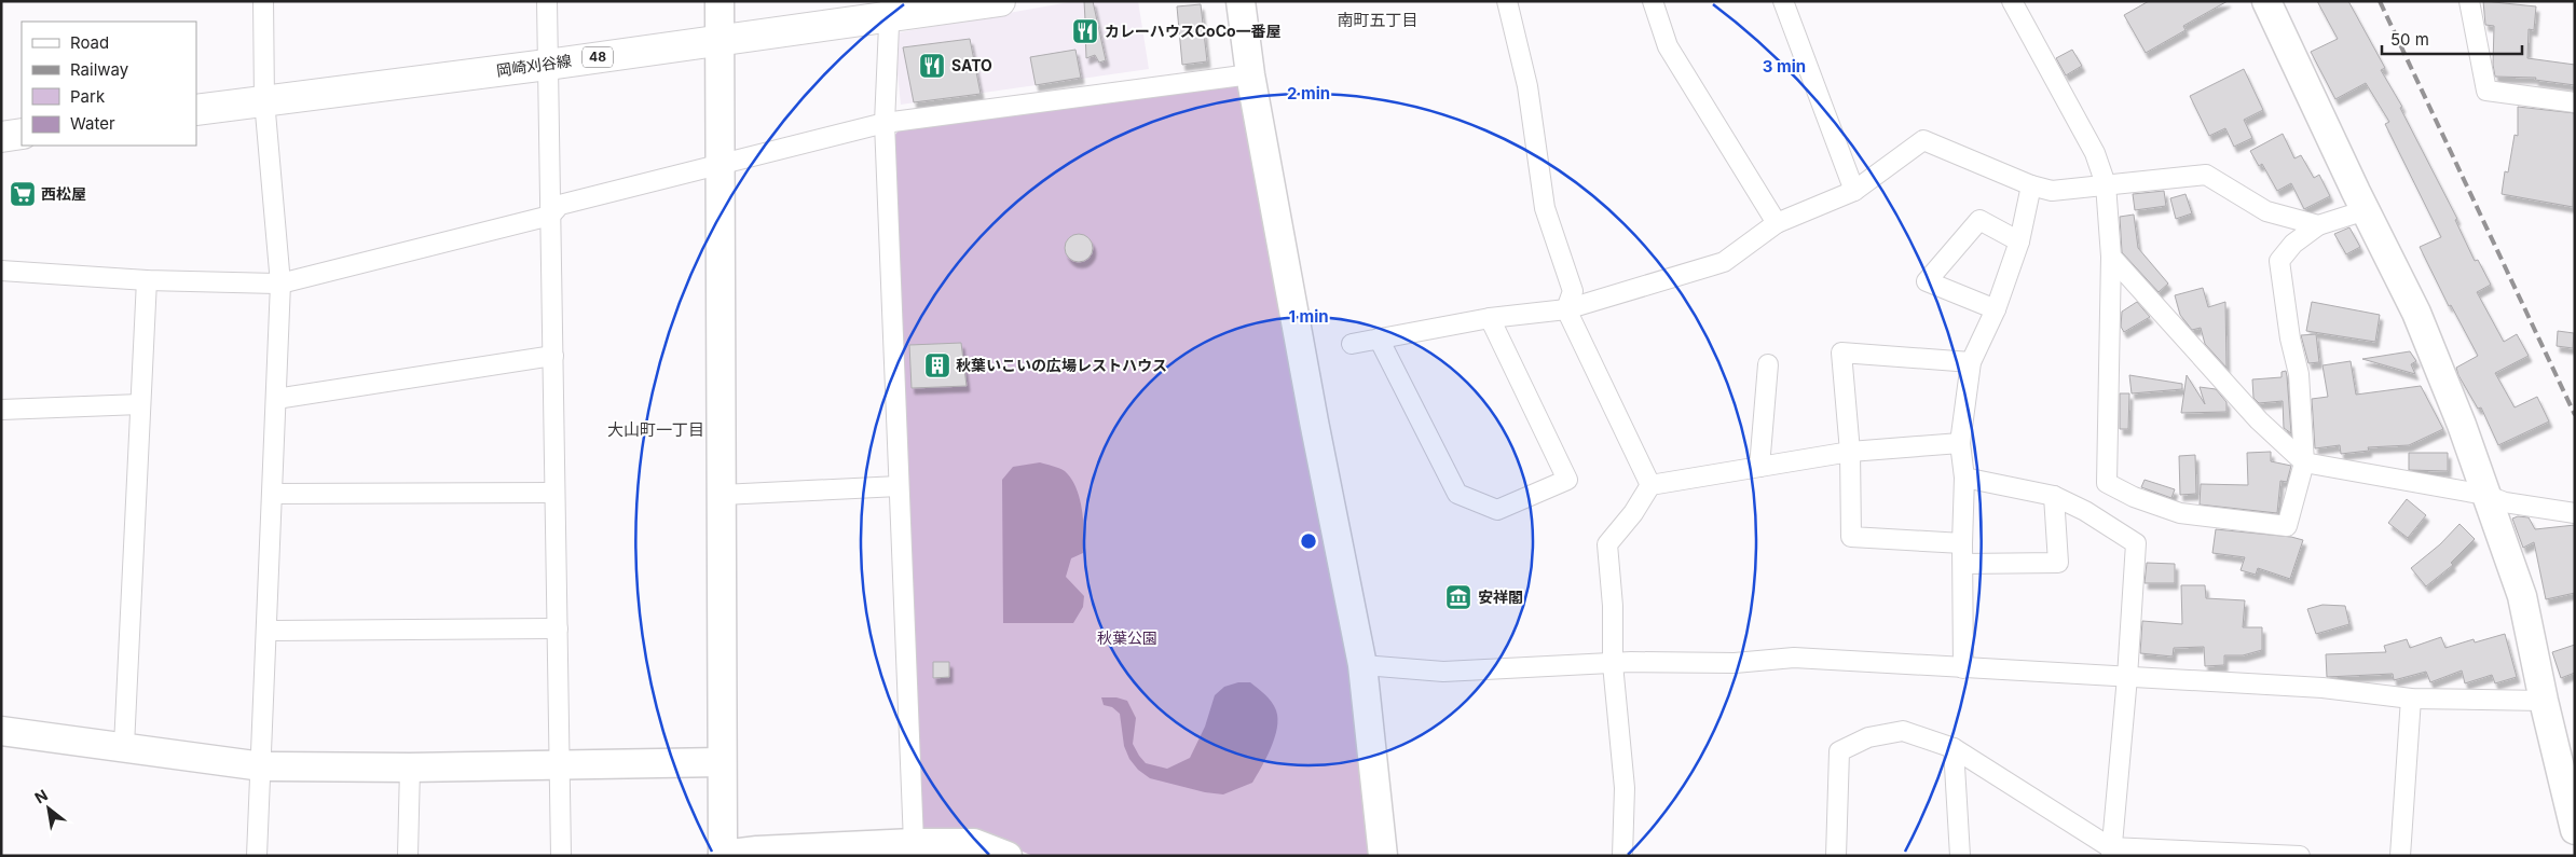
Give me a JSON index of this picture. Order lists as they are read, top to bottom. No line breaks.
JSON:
{"streets":{"main road":["48","岡崎刈谷線"]},"districts":["南町五丁目","大山町一丁目"],"parks":["秋葉公園"],"places":{"restaurant":["カレーハウスCoCo一番屋","SATO"],"supermarket":["西松屋"],"building":["秋葉いこいの広場レストハウス"],"museum":["安祥閣"]},"legend":["Road","Railway","Park","Water"],"scale_bar":"50 m","north":"top left","rings":["3 min","2 min","1 min"]}
